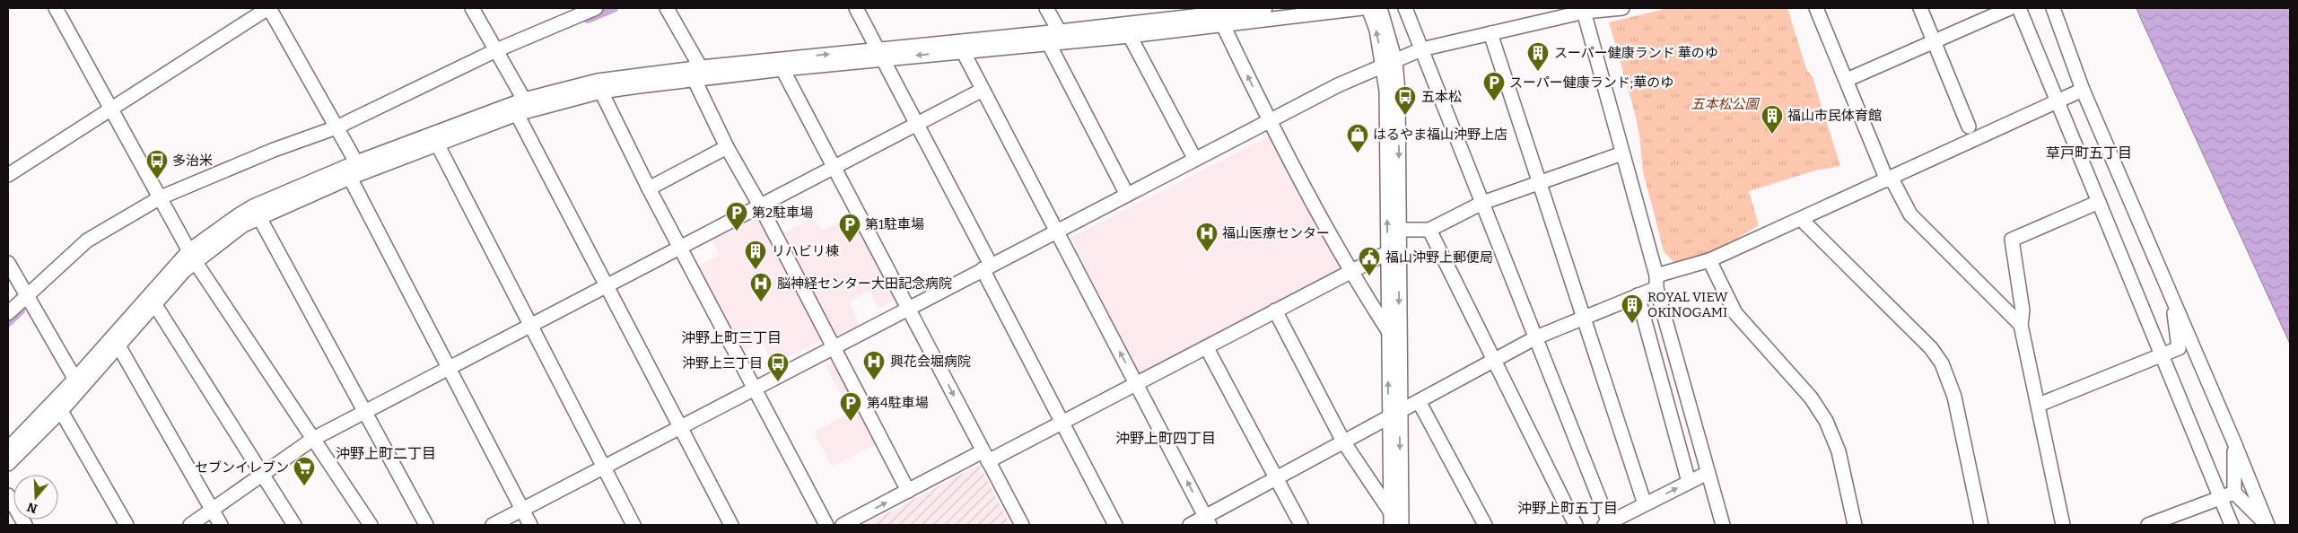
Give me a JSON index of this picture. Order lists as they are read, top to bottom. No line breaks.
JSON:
{"districts":["草戸町五丁目","沖野上町三丁目","沖野上町四丁目","沖野上町二丁目","沖野上町五丁目"],"parks":["五本松公園"],"places":{"building":["スーパー健康ランド 華のゆ","福山市民体育館","リハビリ棟","ROYAL VIEW OKINOGAMI"],"parking":["スーパー健康ランド;華のゆ","第2駐車場","第1駐車場","第4駐車場"],"bus stop":["五本松","多治米","沖野上三丁目"],"shop":["はるやま福山沖野上店"],"hospital":["福山医療センター","脳神経センター大田記念病院","興花会堀病院"],"public building":["福山沖野上郵便局"],"supermarket":["セブンイレブン"]},"north":"bottom"}
